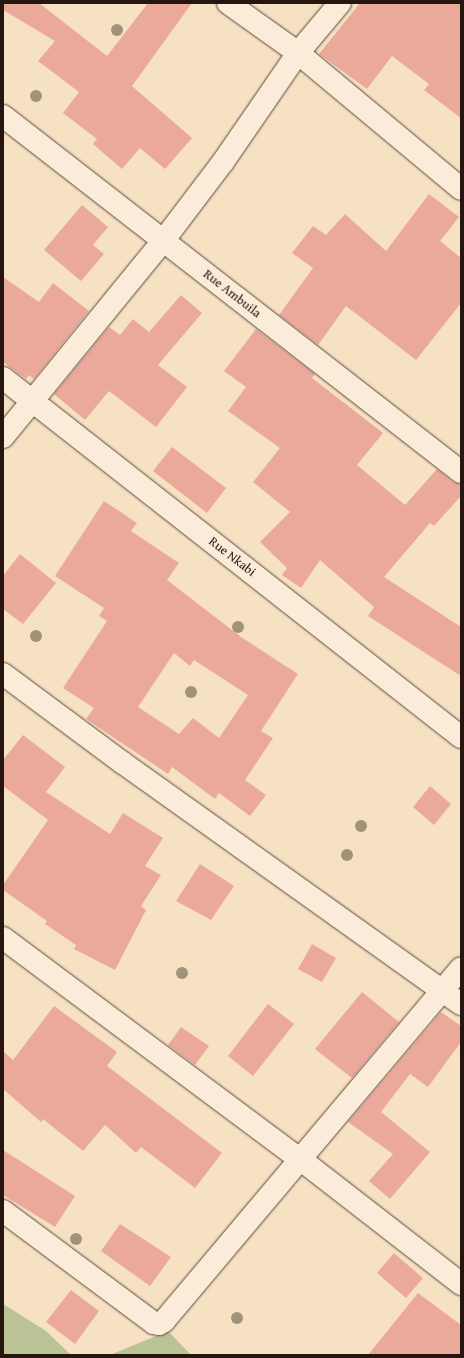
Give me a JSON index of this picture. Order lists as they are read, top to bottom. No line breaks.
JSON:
{"streets":{"street":["Rue Ambuila","Rue Nkabi"]}}
